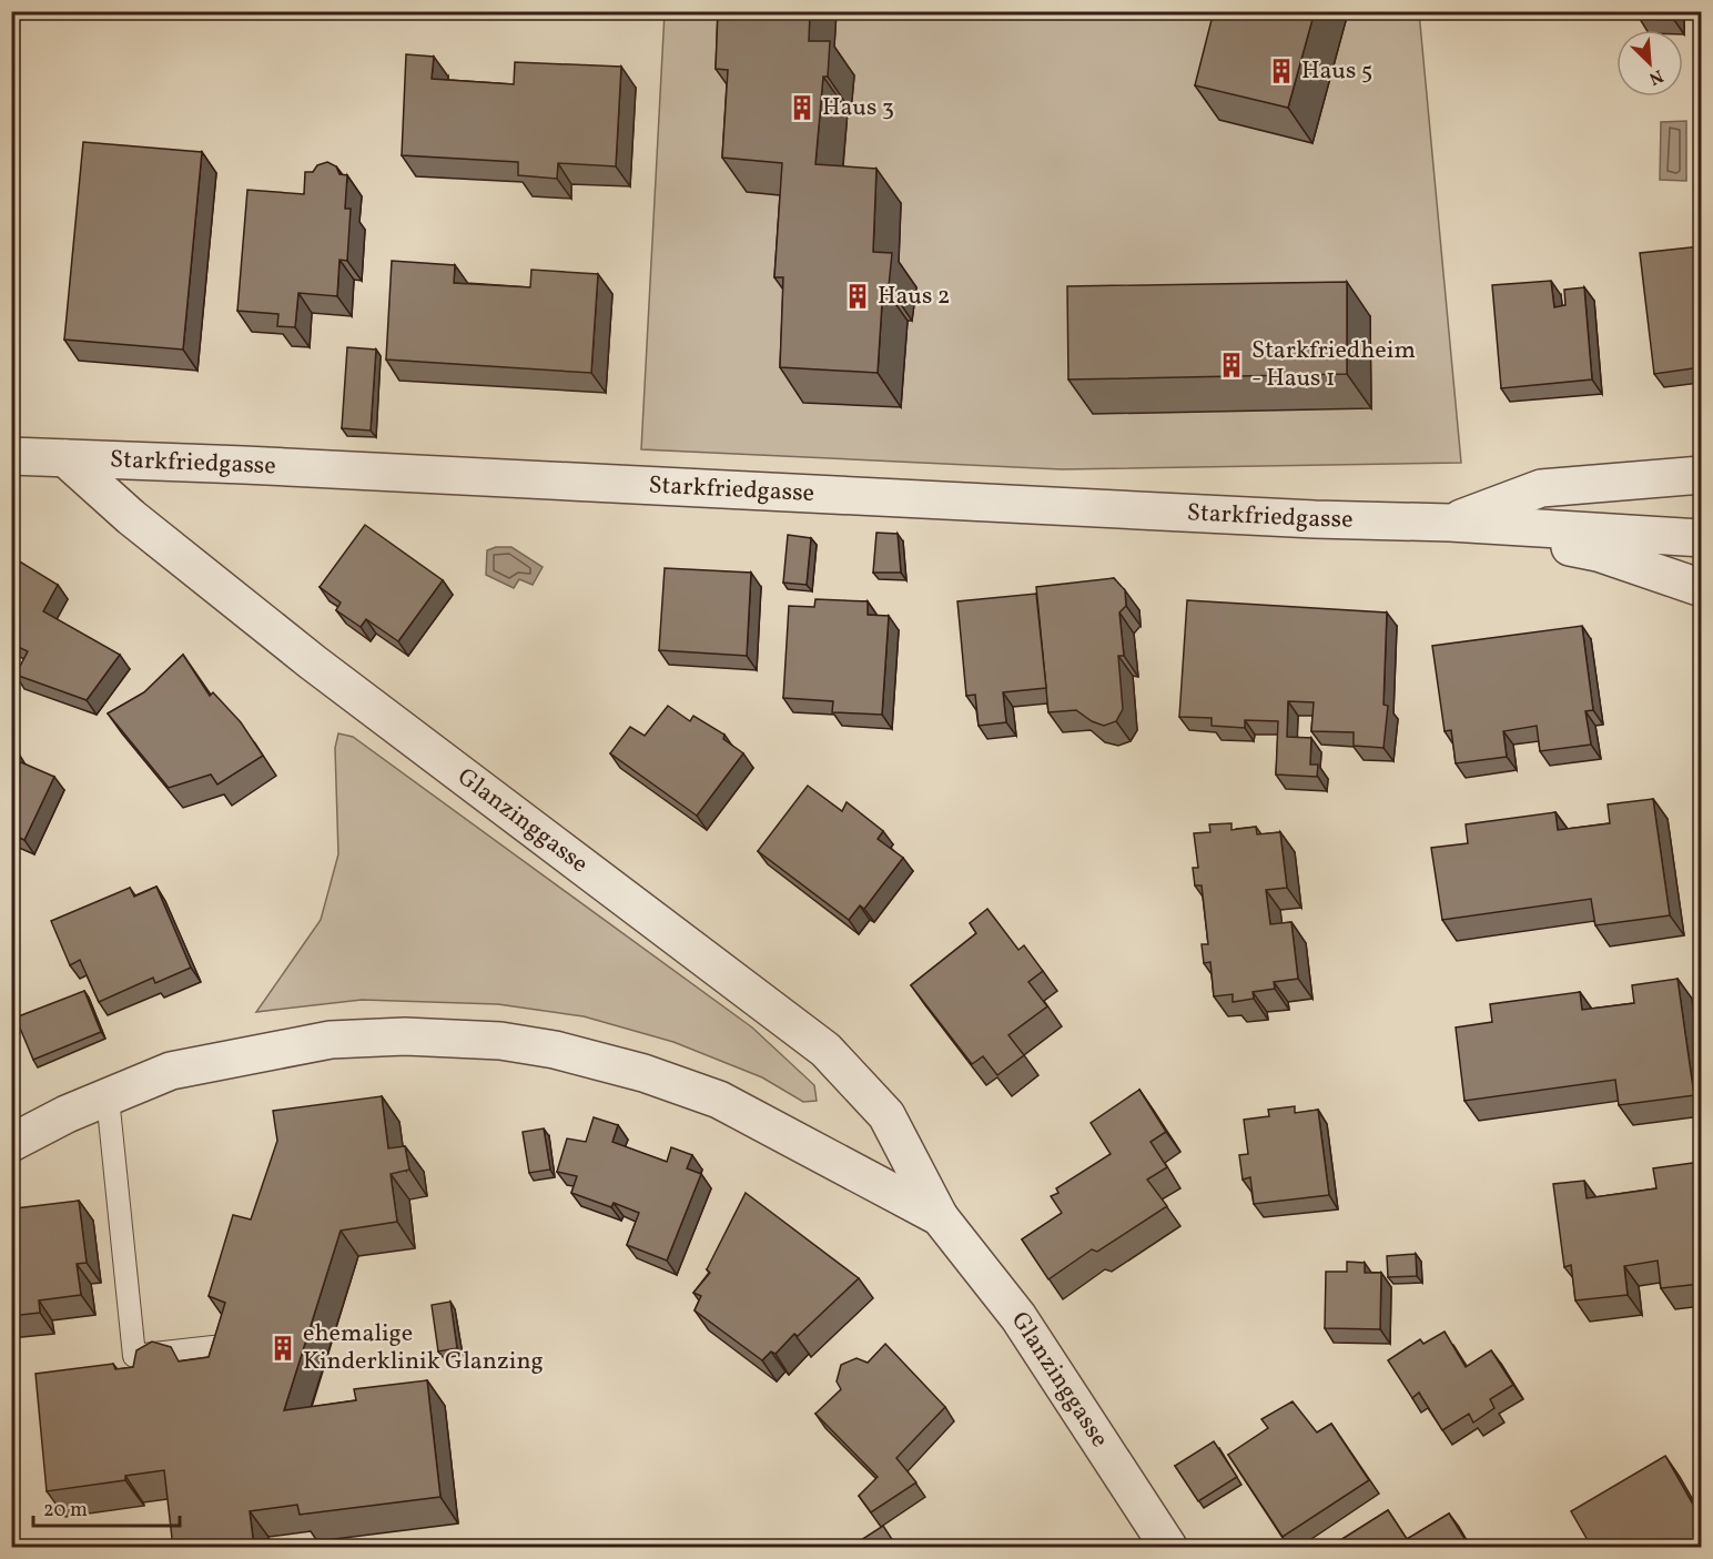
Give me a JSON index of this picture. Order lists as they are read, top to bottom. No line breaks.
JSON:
{"streets":{"street":["Starkfriedgasse","Glanzinggasse"]},"crossings":[["Starkfriedgasse","Glanzinggasse"]],"places":{"building":["Haus 5","Haus 3","Haus 2","Starkfriedheim - Haus 1","ehemalige Kinderklinik Glanzing"]},"scale_bar":"20 m","north":"bottom right"}
